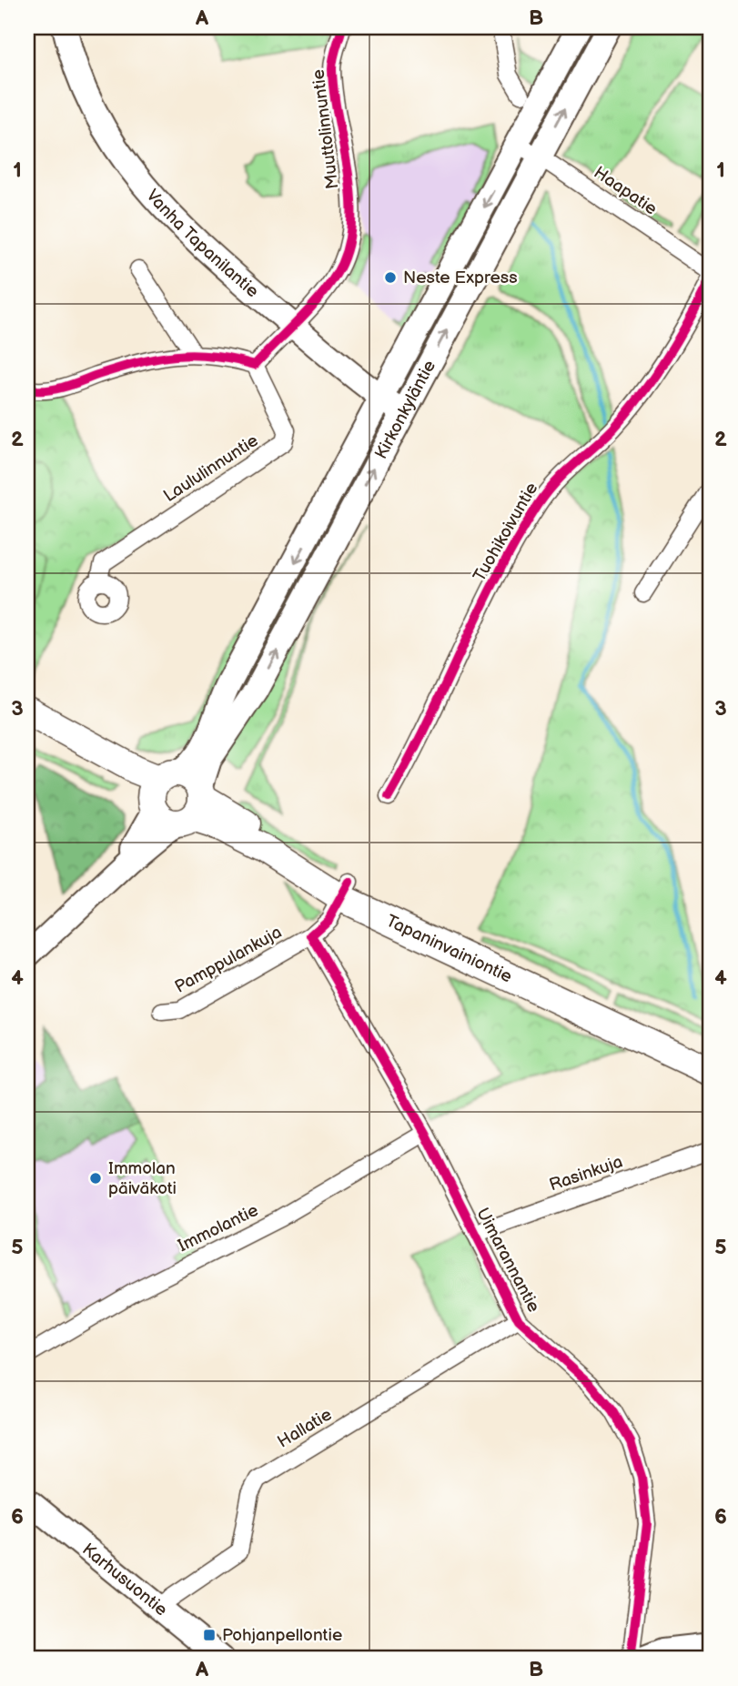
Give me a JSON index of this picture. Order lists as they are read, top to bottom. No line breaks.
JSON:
{"streets":{"main road":["Vanha Tapanilantie","Kirkonkyläntie","Tapaninvainiontie","Karhusuontie"],"street":["Muuttolinnuntie","Haapatie","Laululinnuntie","Tuohikoivuntie","Pamppulankuja","Rasinkuja","Immolantie","Uimarannantie","Hallatie"]},"crossings":[["Muuttolinnuntie","Vanha Tapanilantie"],["Muuttolinnuntie","Laululinnuntie"],["Haapatie","Kirkonkyläntie"],["Vanha Tapanilantie","Kirkonkyläntie"],["Kirkonkyläntie","Tapaninvainiontie"],["Pamppulankuja","Uimarannantie"],["Rasinkuja","Uimarannantie"],["Immolantie","Uimarannantie"],["Uimarannantie","Hallatie"],["Hallatie","Karhusuontie"]],"places":{"other":["Neste Express","Immolan päiväkoti"],"transit":["Pohjanpellontie"]},"grid":{"columns":["A","B"],"rows":["1","2","3","4","5","6"]}}
